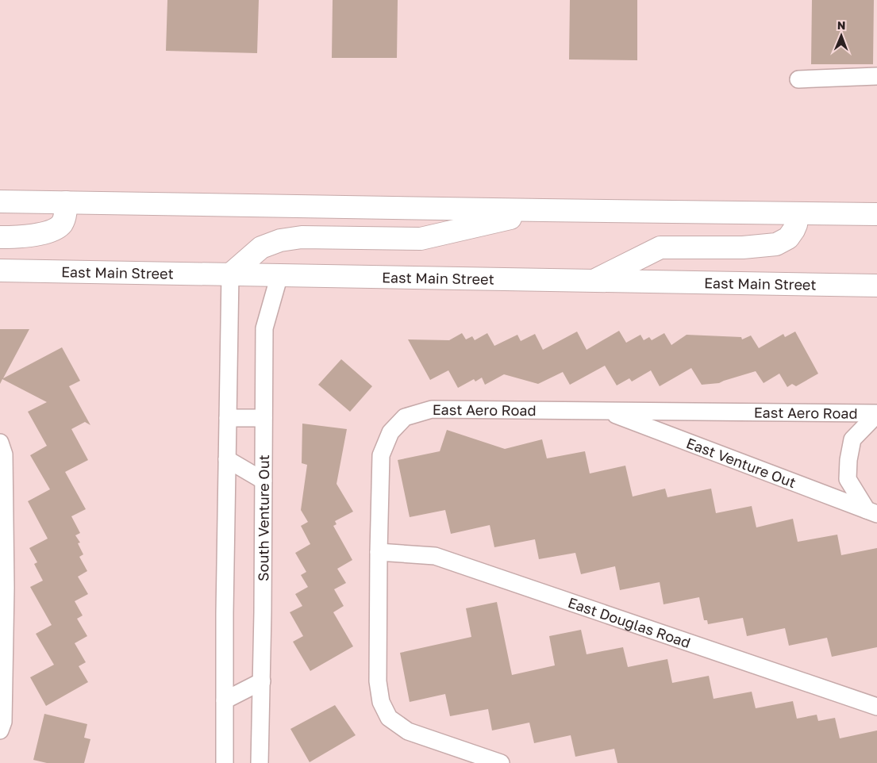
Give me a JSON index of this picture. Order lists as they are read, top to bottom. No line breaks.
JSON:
{"streets":{"main road":["East Main Street"],"lane":["East Aero Road","East Venture Out","South Venture Out","East Douglas Road"]},"crossings":[["East Main Street","South Venture Out"],["East Aero Road","East Venture Out"],["East Aero Road","East Douglas Road"]],"north":"top"}
